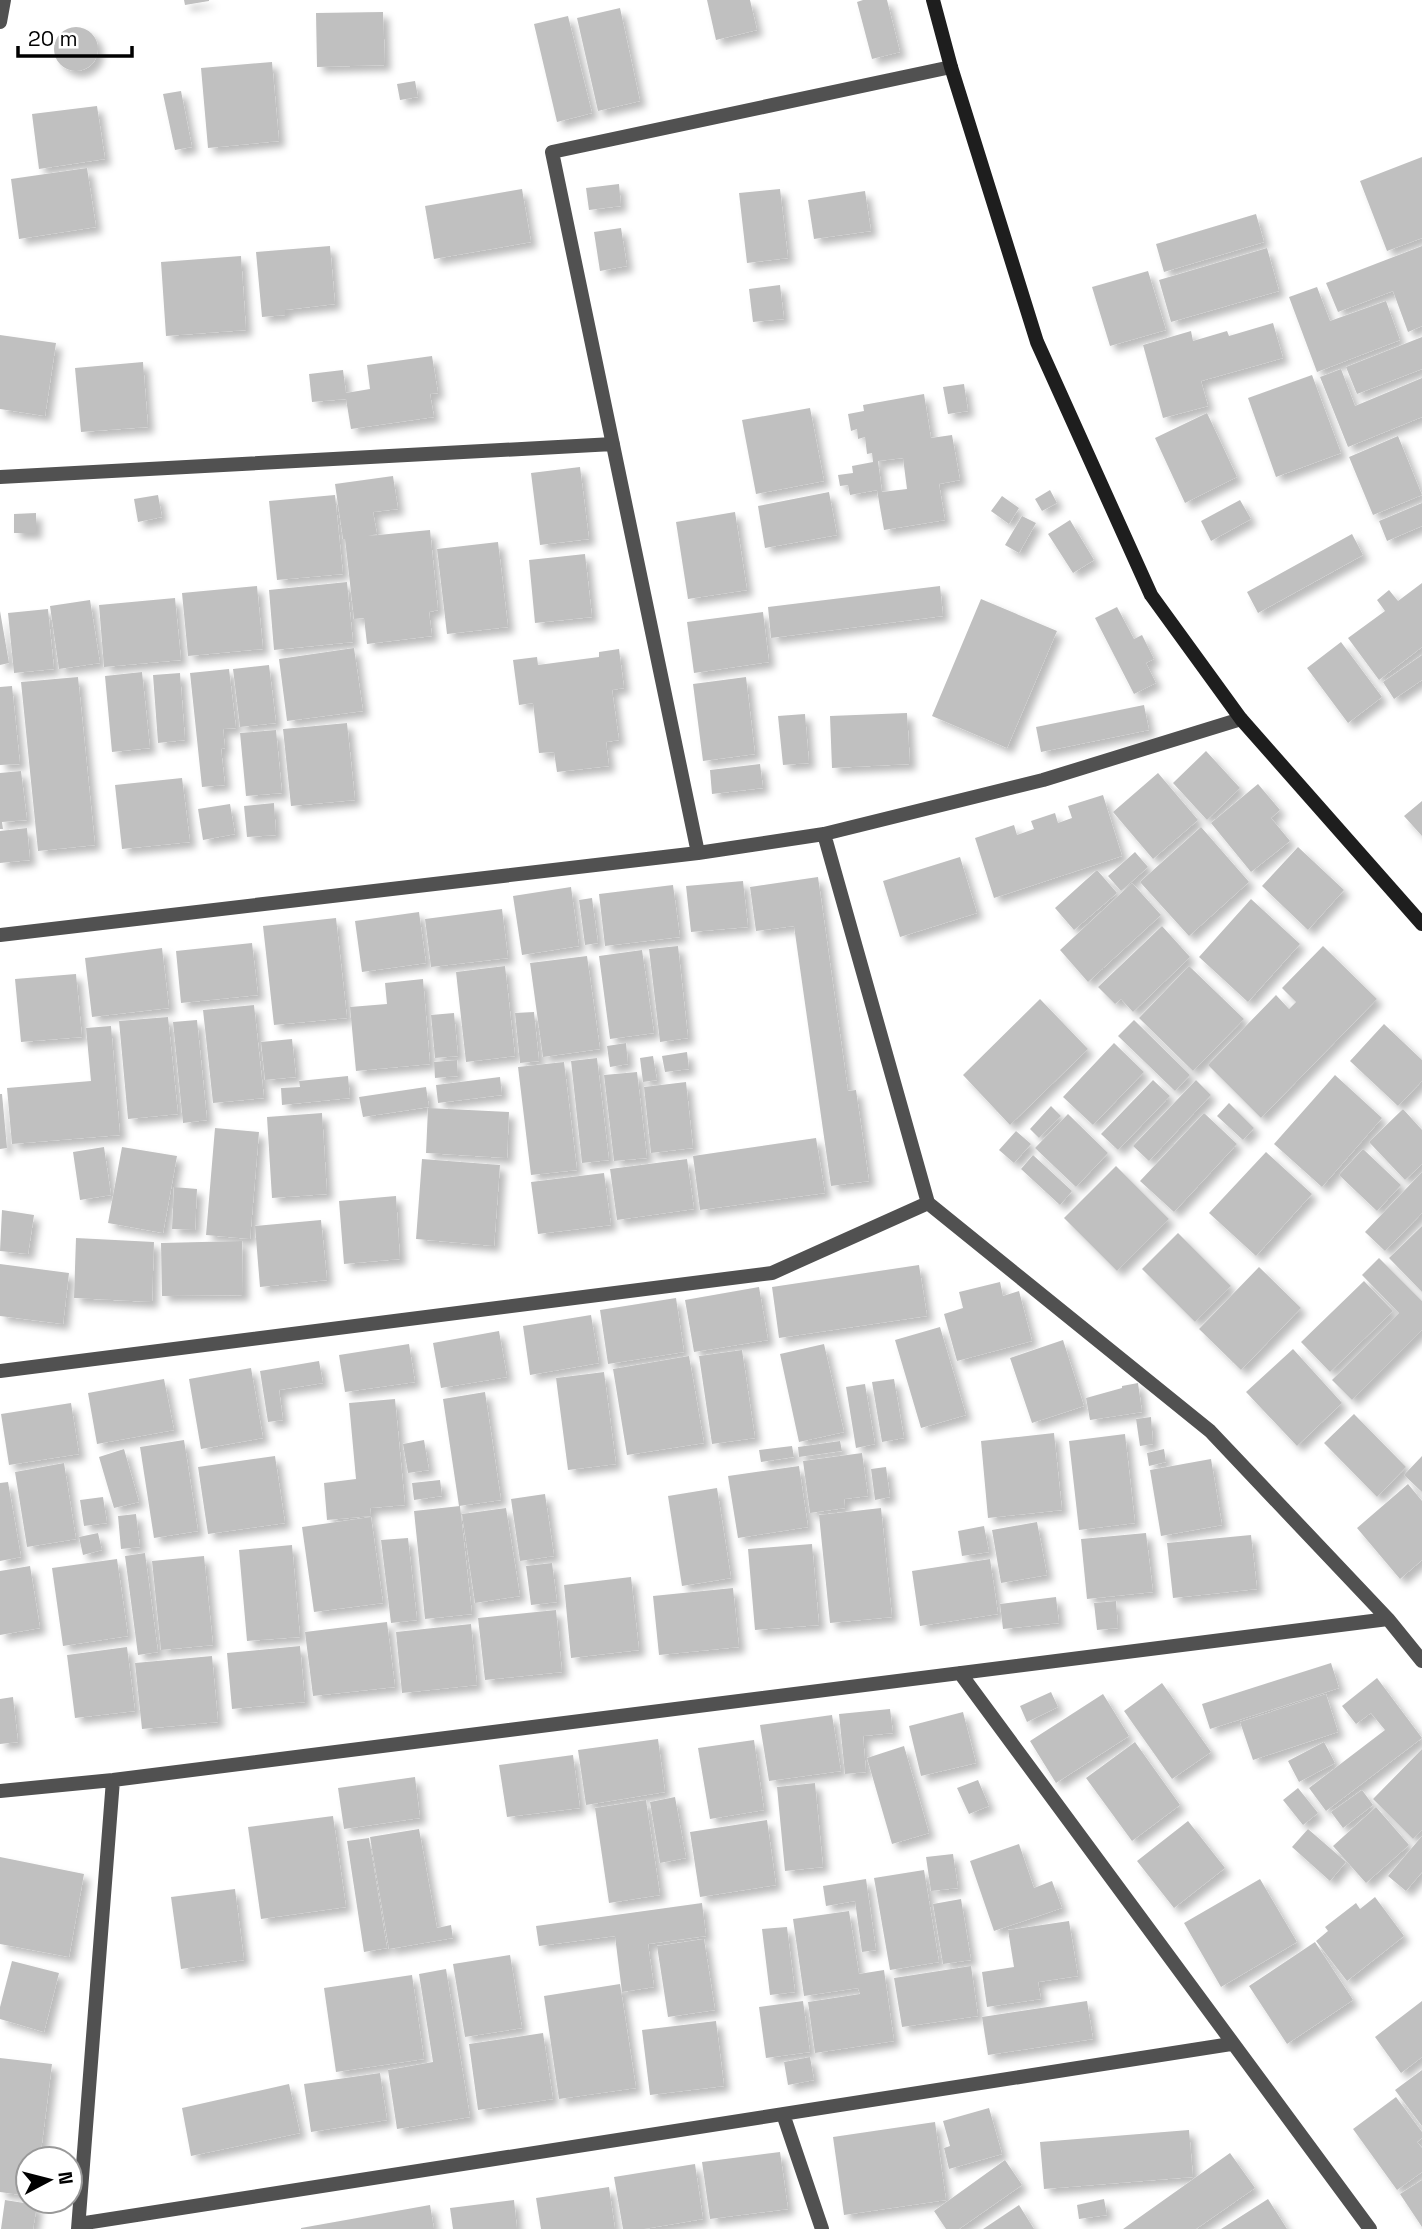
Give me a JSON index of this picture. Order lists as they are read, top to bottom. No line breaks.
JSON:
{"scale_bar":"20 m","north":"right"}
